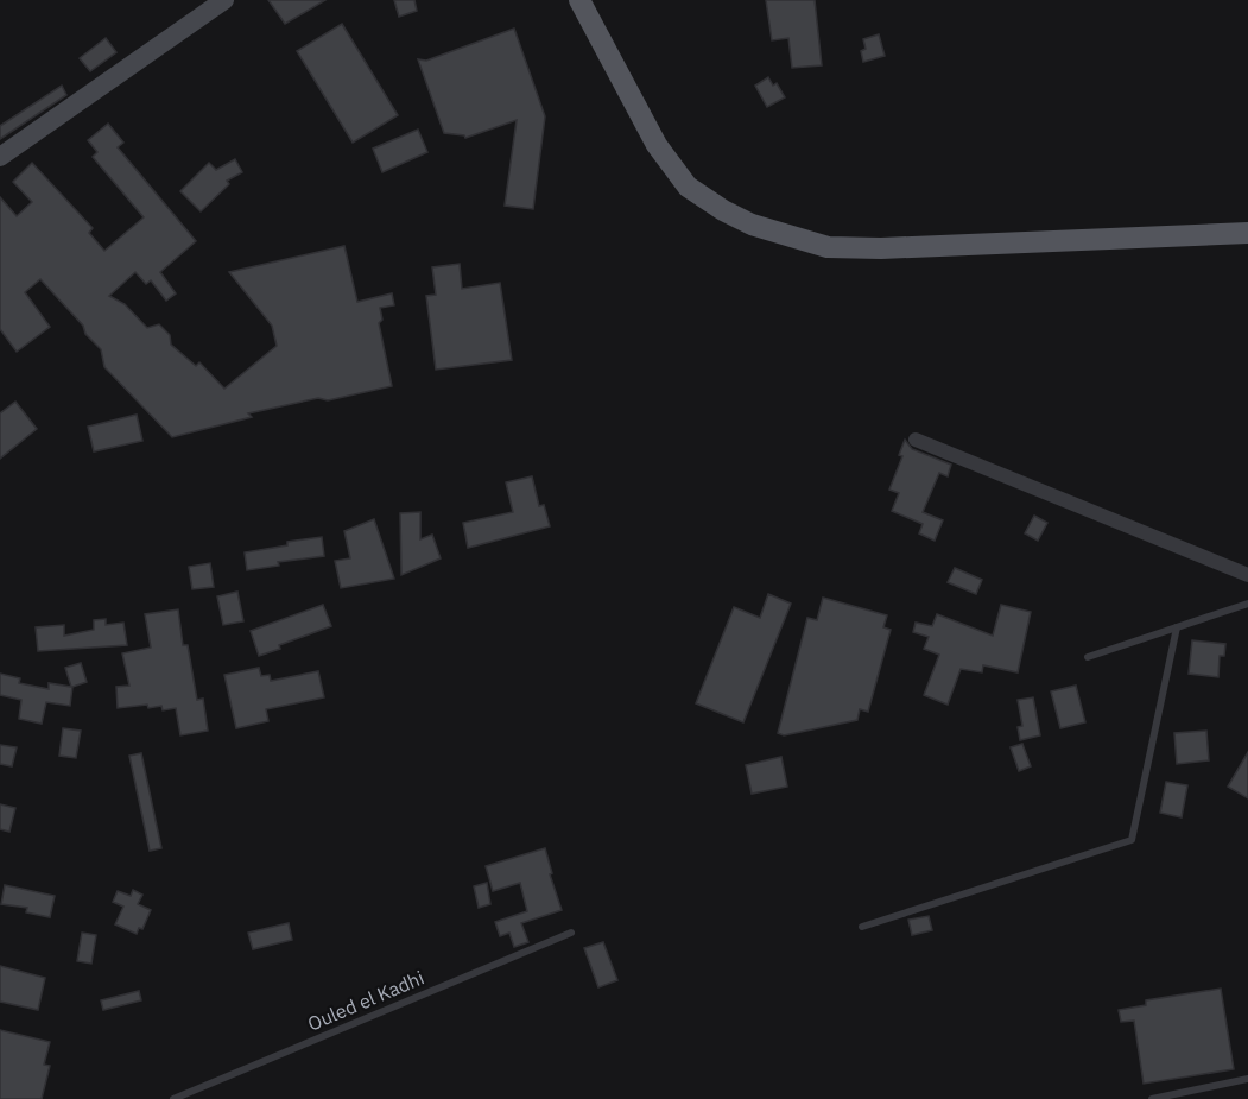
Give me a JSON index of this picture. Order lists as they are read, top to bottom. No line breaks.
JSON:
{"streets":{"lane":["Ouled el Kadhi"]}}
